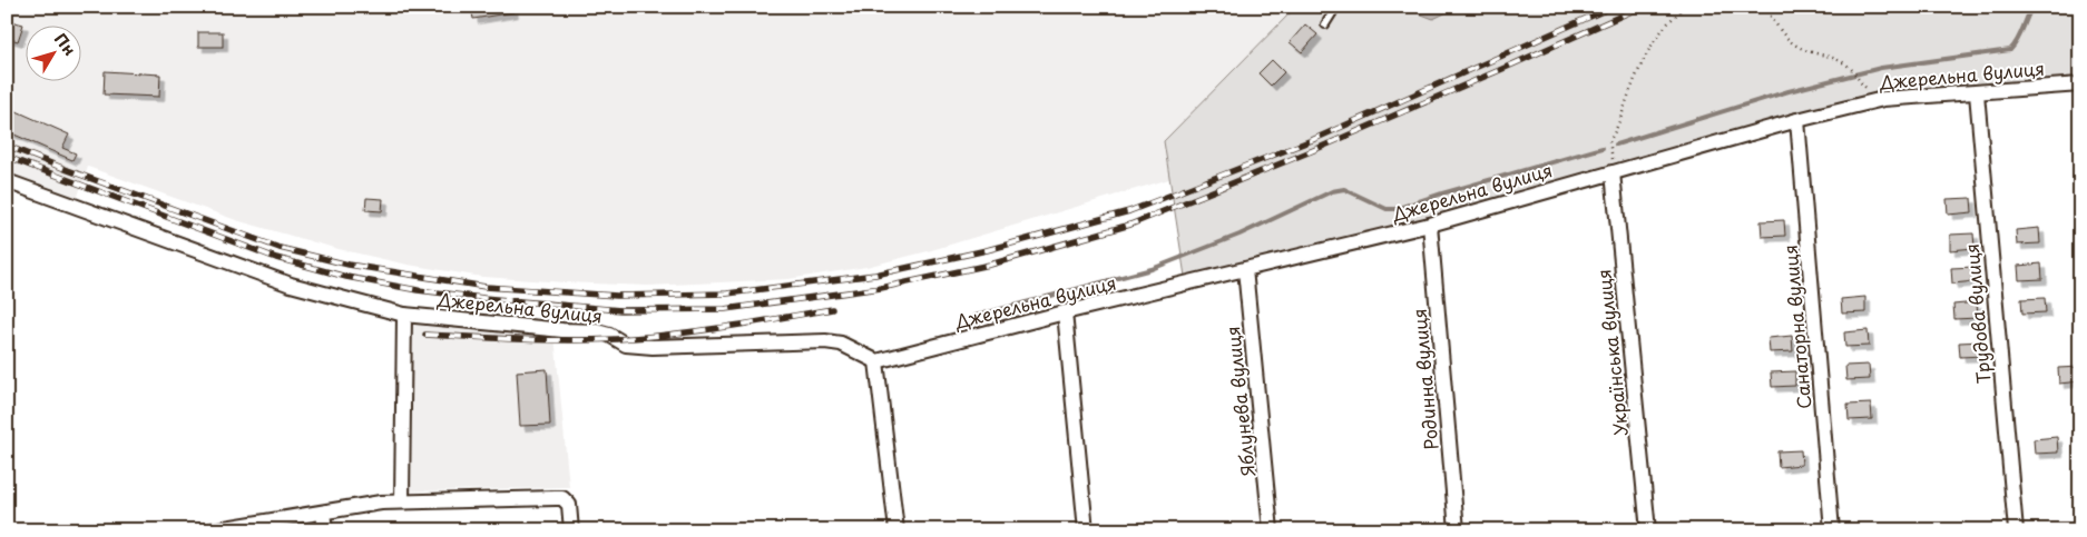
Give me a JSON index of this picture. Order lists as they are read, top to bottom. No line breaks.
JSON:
{"streets":{"street":["Джерельна вулиця","Трудова вулиця","Санаторна вулиця","Українська вулиця","Родинна вулиця","Яблунева вулиця"]},"crossings":[["Джерельна вулиця","Трудова вулиця"],["Джерельна вулиця","Санаторна вулиця"],["Джерельна вулиця","Українська вулиця"],["Джерельна вулиця","Родинна вулиця"],["Джерельна вулиця","Яблунева вулиця"]],"north":"top right"}
